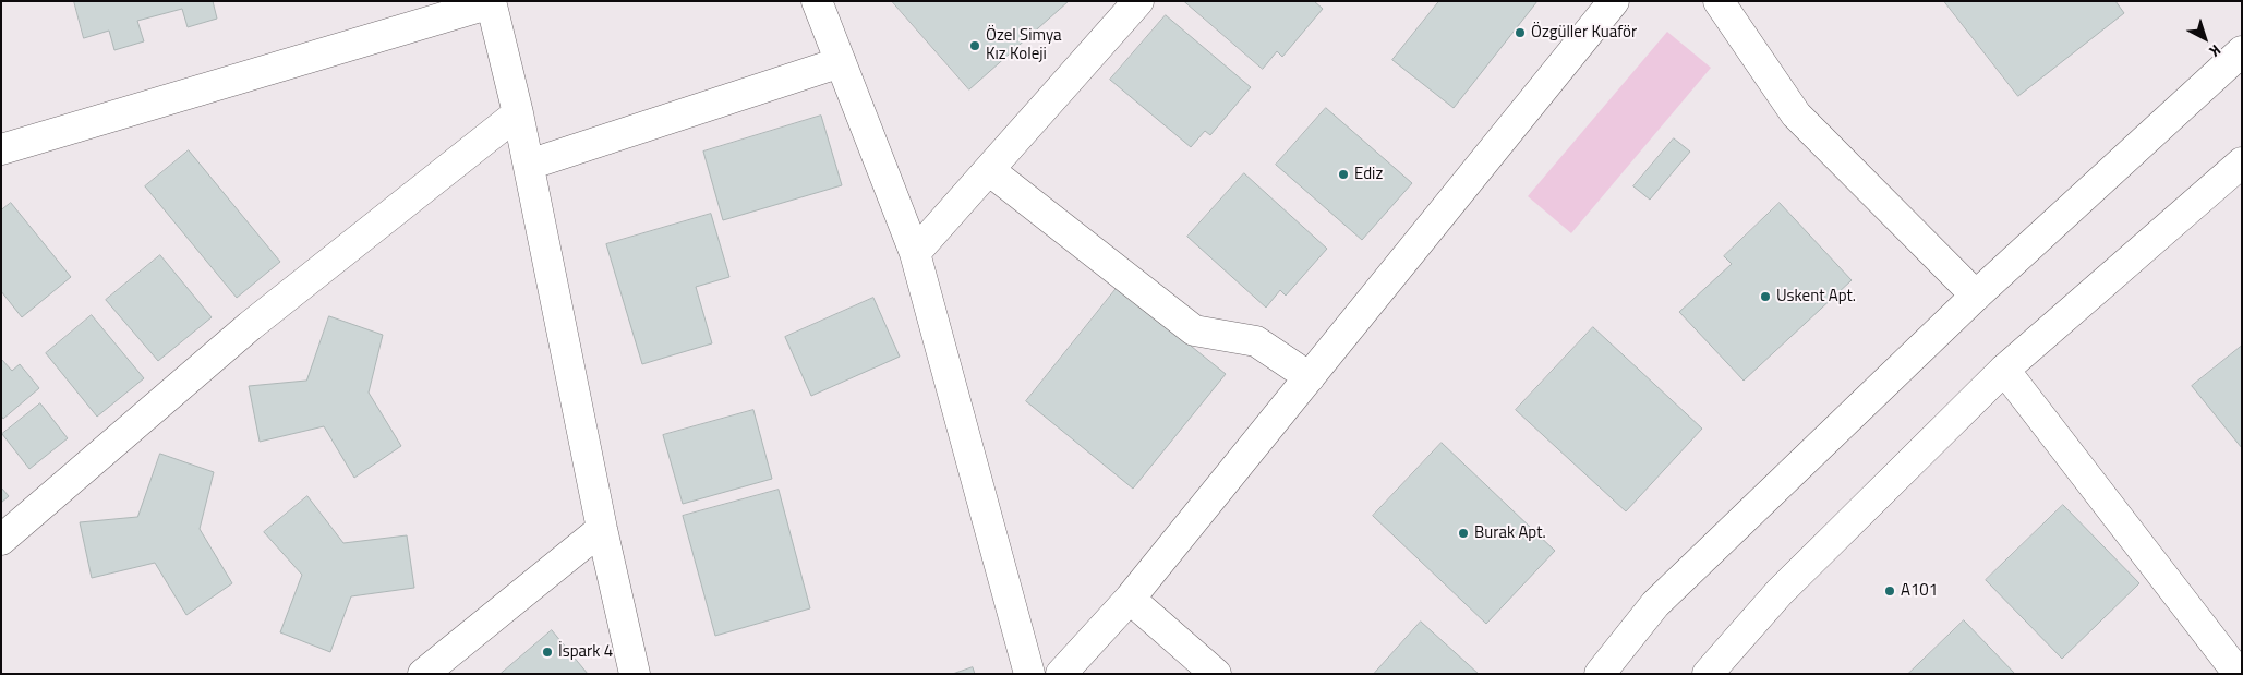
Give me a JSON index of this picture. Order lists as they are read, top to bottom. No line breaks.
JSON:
{"places":["Özgüller Kuaför","Özel Simya Kız Koleji","Ediz","Uskent Apt.","Burak Apt.","A101","İspark 4"],"north":"bottom right"}
